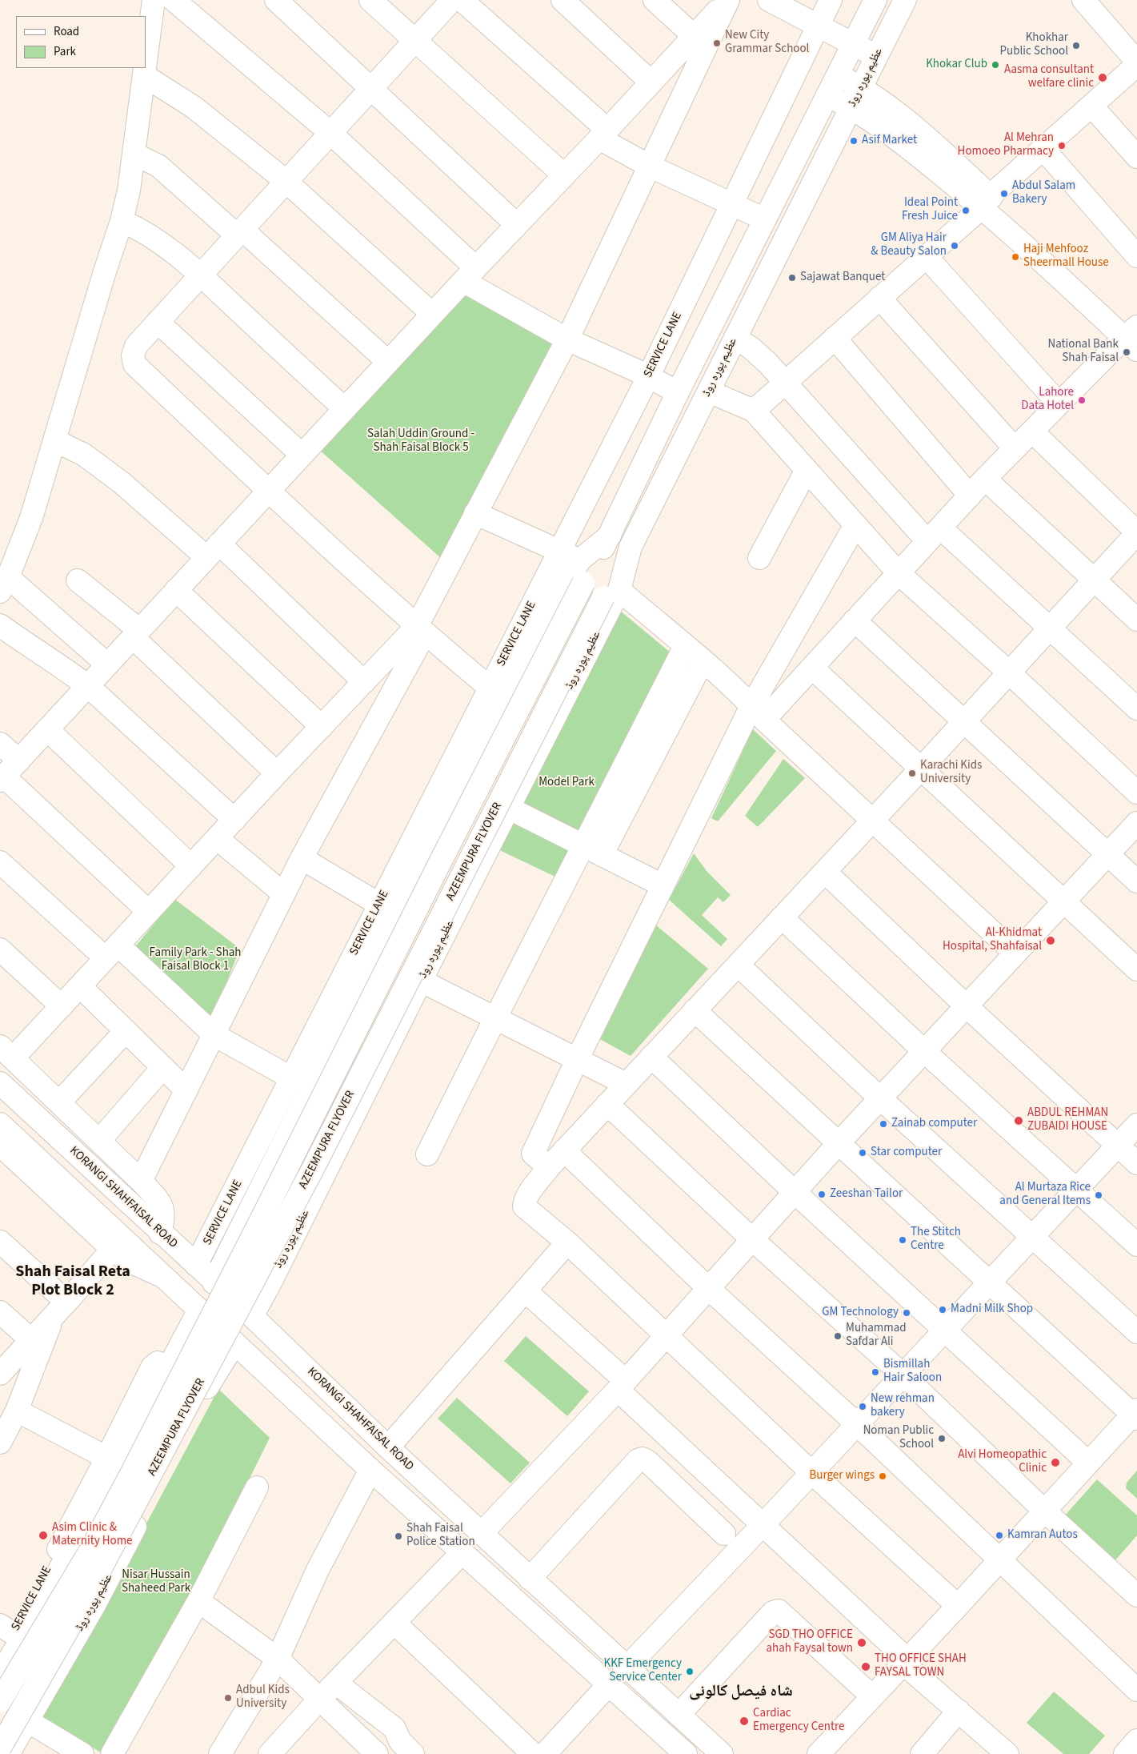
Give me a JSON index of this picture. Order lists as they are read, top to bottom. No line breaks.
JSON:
{"streets":{"street":["عظیم پورہ روڈ","SERVICE LANE","AZEEMPURA FLYOVER","KORANGI SHAHFAISAL ROAD"]},"crossings":[["عظیم پورہ روڈ","AZEEMPURA FLYOVER"],["عظیم پورہ روڈ","KORANGI SHAHFAISAL ROAD"],["SERVICE LANE","KORANGI SHAHFAISAL ROAD"]],"districts":["Shah Faisal Reta Plot Block 2","شاہ فیصل کالونی"],"parks":["Salah Uddin Ground - Shah Faisal Block 5","Model Park","Family Park - Shah Faisal Block 1","Nisar Hussain Shaheed Park"],"places":["New City Grammar School","Khokhar Public School","Khokar Club","Aasma consultant welfare clinic","Asif Market","Al Mehran Homoeo Pharmacy","Abdul Salam Bakery","Ideal Point Fresh Juice","GM Aliya Hair & Beauty Salon","Haji Mehfooz Sheermall House","Sajawat Banquet","National Bank Shah Faisal","Lahore Data Hotel","Karachi Kids University","Al-Khidmat Hospital, Shahfaisal","ABDUL REHMAN ZUBAIDI HOUSE","Zainab computer","Star computer","Zeeshan Tailor","Al Murtaza Rice and General Items","The Stitch Centre","Madni Milk Shop","GM Technology","Muhammad Safdar Ali","Bismillah Hair Saloon","New rehman bakery","Noman Public School","Alvi Homeopathic Clinic","Burger wings","Asim Clinic & Maternity Home","Kamran Autos","Shah Faisal Police Station","SGD THO OFFICE ahah Faysal town","THO OFFICE SHAH FAYSAL TOWN","KKF Emergency Service Center","Adbul Kids University","Cardiac Emergency Centre"],"legend":["Road","Park"]}
